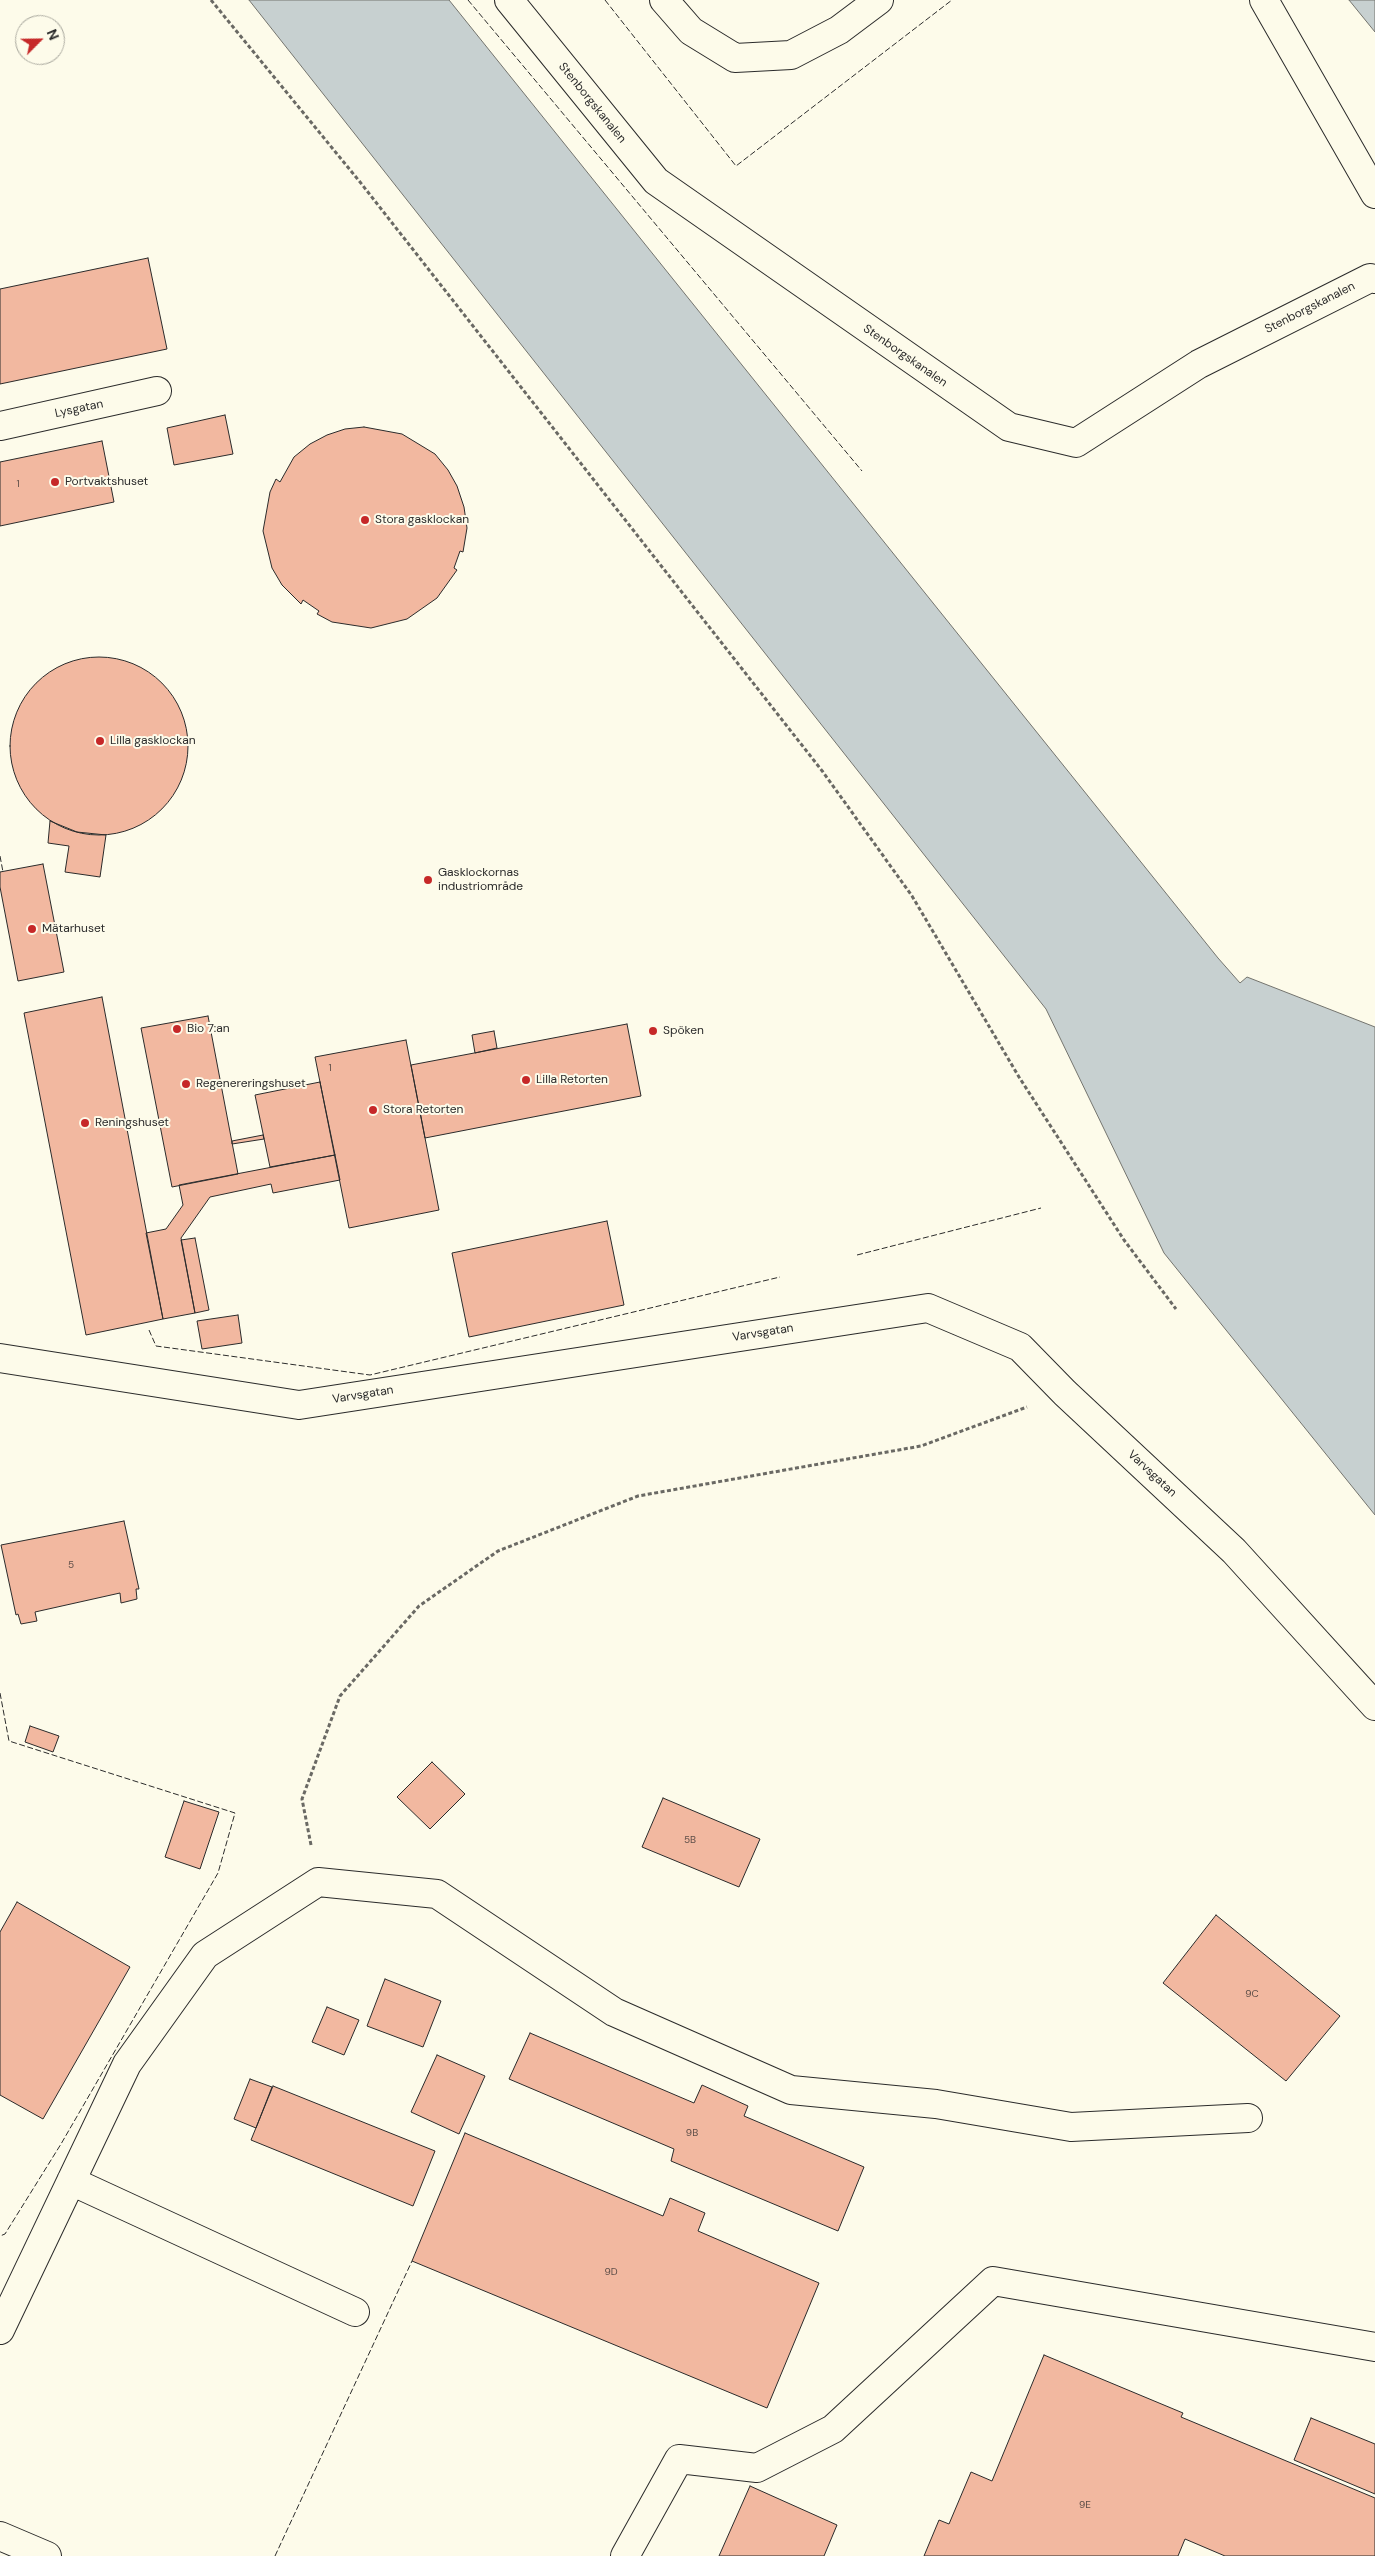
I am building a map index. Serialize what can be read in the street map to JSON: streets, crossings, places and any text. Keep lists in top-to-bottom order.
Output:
{
  "streets": {
    "street": ["Stenborgskanalen", "Lysgatan", "Varvsgatan"]
  },
  "places": [
    "Portvaktshuset",
    "Stora gasklockan",
    "Lilla gasklockan",
    "Gasklockornas industriområde",
    "Mätarhuset",
    "Bio 7:an",
    "Spöken",
    "Lilla Retorten",
    "Regenereringshuset",
    "Stora Retorten",
    "Reningshuset"
  ],
  "house_numbers": [
    "1",
    "1",
    "5",
    "5B",
    "9C",
    "9B",
    "9D",
    "9E"
  ],
  "north": "top right"
}
